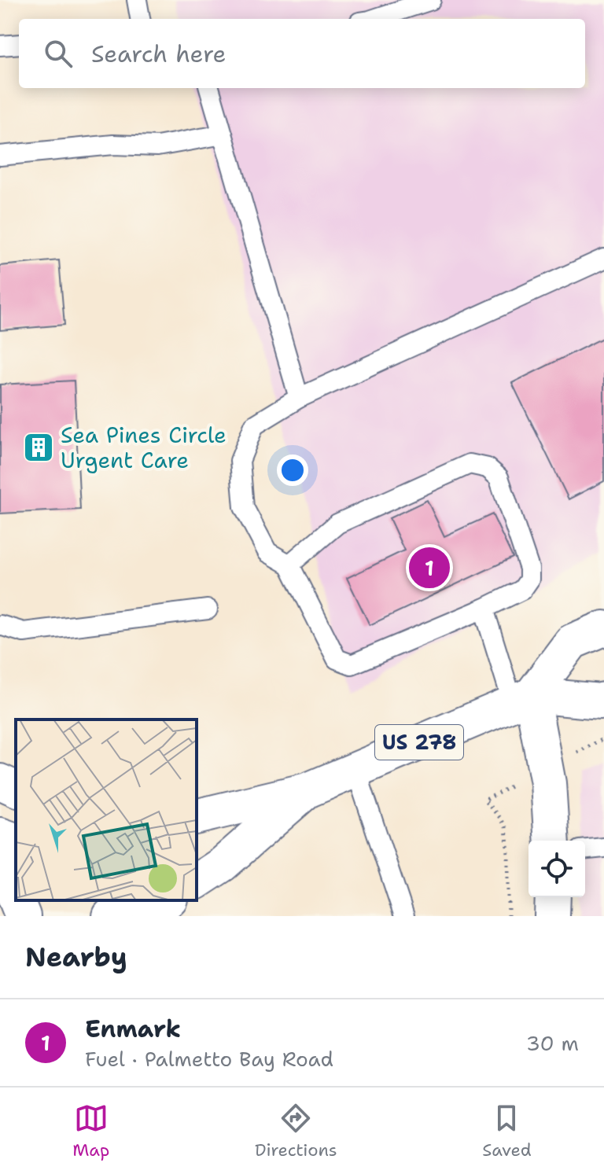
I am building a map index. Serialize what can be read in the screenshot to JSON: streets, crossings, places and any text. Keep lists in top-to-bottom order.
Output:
{
  "streets": {
    "main road": ["US 278"]
  },
  "places": {
    "building": ["Sea Pines Circle Urgent Care"]
  },
  "page": {
    "search": "Search here",
    "pins": "1",
    "heading": "Nearby",
    "list": [
      {
        "mark": "1",
        "name": "Enmark",
        "note": "Fuel · Palmetto Bay Road",
        "value": "30 m"
      }
    ],
    "nav": ["Map", "Directions", "Saved"]
  }
}
